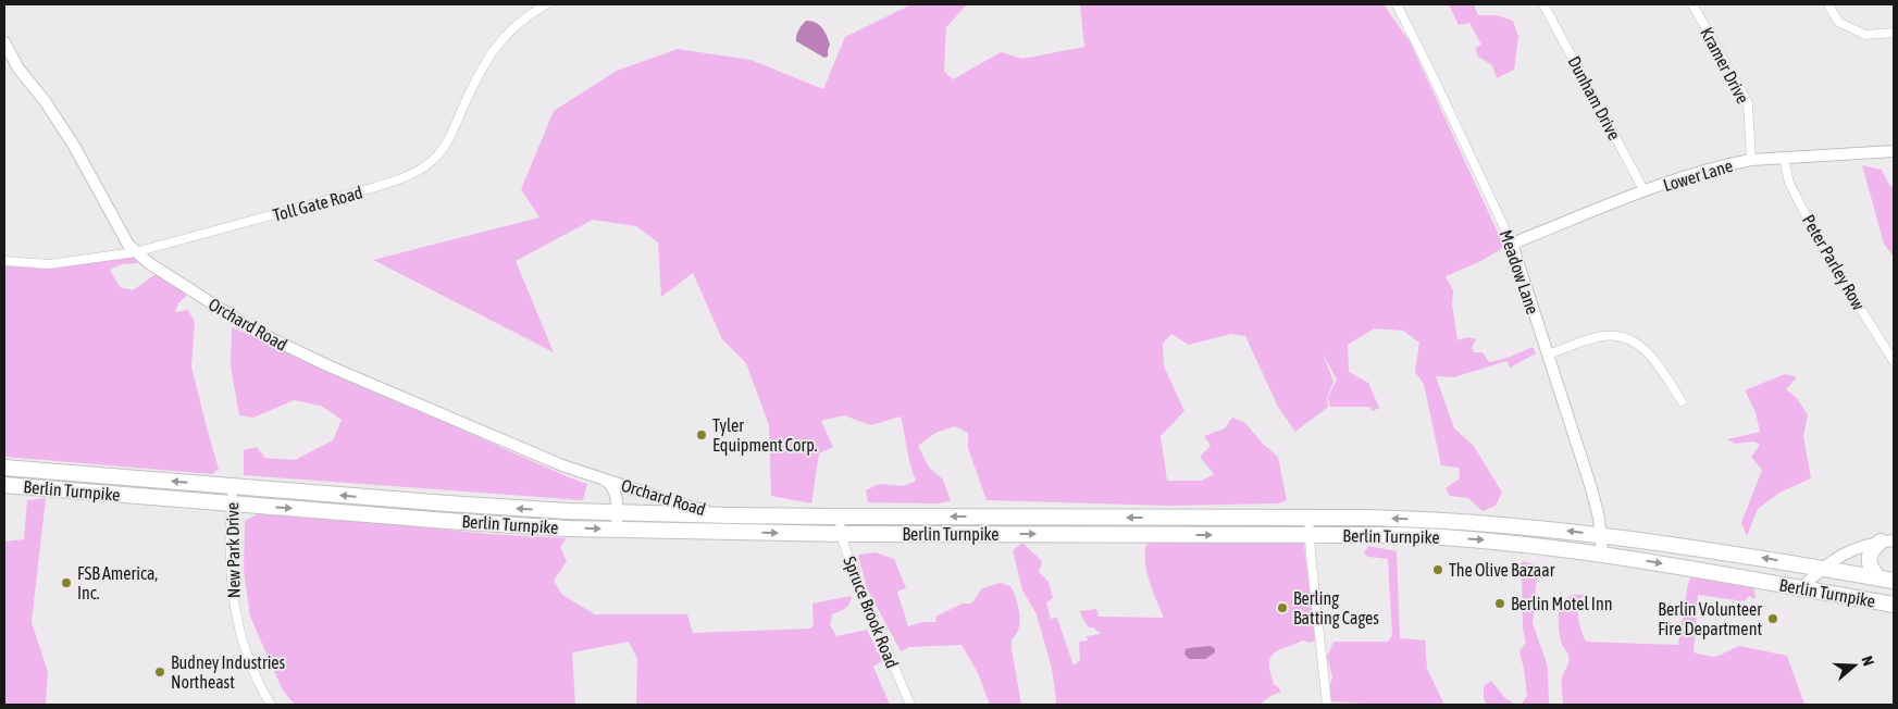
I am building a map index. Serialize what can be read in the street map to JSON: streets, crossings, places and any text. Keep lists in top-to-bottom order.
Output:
{
  "streets": {
    "highway": ["Berlin Turnpike"],
    "street": [
      "Kramer Drive",
      "Dunham Drive",
      "Lower Lane",
      "Toll Gate Road",
      "Peter Parley Row",
      "Meadow Lane",
      "Orchard Road",
      "New Park Drive",
      "Spruce Brook Road"
    ]
  },
  "crossings": [
    ["Kramer Drive", "Lower Lane"],
    ["Dunham Drive", "Lower Lane"],
    ["Lower Lane", "Peter Parley Row"],
    ["Lower Lane", "Meadow Lane"],
    ["Toll Gate Road", "Orchard Road"],
    ["Meadow Lane", "Berlin Turnpike"],
    ["Orchard Road", "Berlin Turnpike"],
    ["Berlin Turnpike", "New Park Drive"],
    ["Berlin Turnpike", "Spruce Brook Road"]
  ],
  "places": [
    "Tyler Equipment Corp.",
    "The Olive Bazaar",
    "FSB America, Inc.",
    "Berlin Motel Inn",
    "Berling Batting Cages",
    "Berlin Volunteer Fire Department",
    "Budney Industries Northeast"
  ],
  "north": "right"
}
